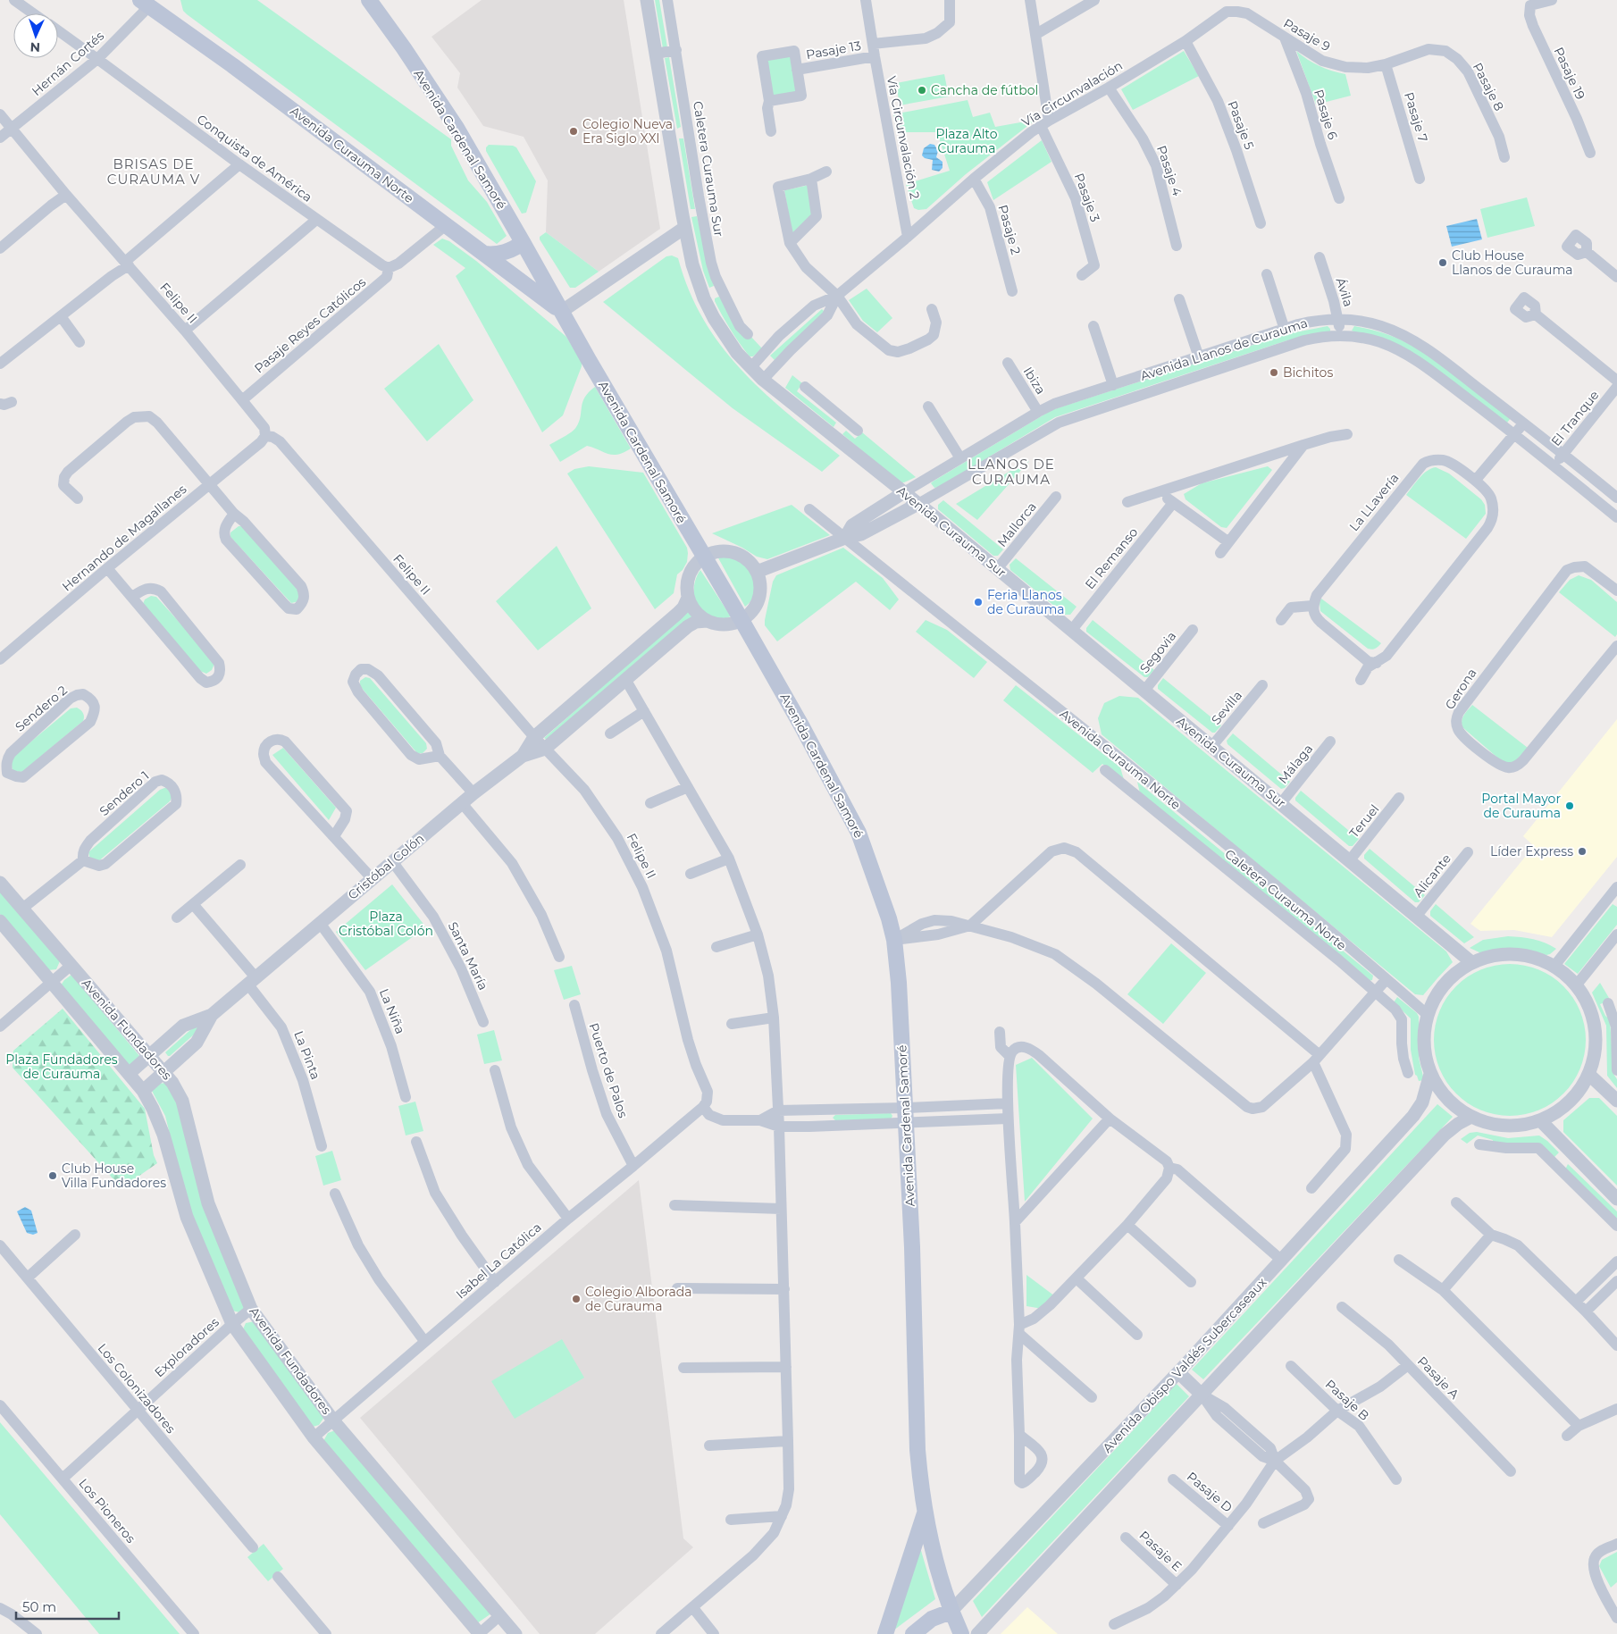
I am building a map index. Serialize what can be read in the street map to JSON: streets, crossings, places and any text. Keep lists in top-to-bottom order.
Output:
{
  "streets": {
    "main road": ["Avenida Cardenal Samoré", "Avenida Curauma Norte", "Avenida Obispo Valdés Subercaseaux"],
    "street": [
      "Pasaje 9",
      "Pasaje 13",
      "Hernán Cortés",
      "Pasaje 19",
      "Pasaje 8",
      "Vía Circunvalación",
      "Pasaje 6",
      "Pasaje 7",
      "Pasaje 5",
      "Vía Circunvalación 2",
      "Conquista de América",
      "Caletera Curauma Sur",
      "Pasaje 4",
      "Pasaje 3",
      "Pasaje 2",
      "Ávila",
      "Felipe II",
      "Pasaje Reyes Católicos",
      "Avenida Llanos de Curauma",
      "Ibiza",
      "El Tranque",
      "La LLavería",
      "Mallorca",
      "Avenida Curauma Sur",
      "Hernando de Magallanes",
      "El Remanso",
      "Segovia",
      "Gerona",
      "Sevilla",
      "Sendero 2",
      "Málaga",
      "Sendero 1",
      "Teruel",
      "Cristóbal Colón",
      "Alicante",
      "Caletera Curauma Norte",
      "Santa María",
      "La Niña",
      "Avenida Fundadores",
      "La Pinta",
      "Puerto de Palos",
      "Isabel La Católica",
      "Exploradores",
      "Pasaje A",
      "Los Colonizadores",
      "Pasaje B",
      "Pasaje D",
      "Los Pioneros",
      "Pasaje E"
    ]
  },
  "crossings": [
    ["Pasaje 9", "Pasaje 8"],
    ["Pasaje 9", "Vía Circunvalación"],
    ["Pasaje 9", "Pasaje 6"],
    ["Pasaje 9", "Pasaje 7"],
    ["Pasaje 13", "Vía Circunvalación 2"],
    ["Hernán Cortés", "Avenida Curauma Norte"],
    ["Hernán Cortés", "Conquista de América"],
    ["Hernán Cortés", "Felipe II"],
    ["Vía Circunvalación", "Pasaje 5"],
    ["Vía Circunvalación", "Vía Circunvalación 2"],
    ["Vía Circunvalación", "Pasaje 4"],
    ["Vía Circunvalación", "Pasaje 3"],
    ["Vía Circunvalación", "Pasaje 2"],
    ["Avenida Cardenal Samoré", "Avenida Curauma Norte"],
    ["Avenida Cardenal Samoré", "Avenida Obispo Valdés Subercaseaux"],
    ["Avenida Curauma Norte", "Avenida Llanos de Curauma"],
    ["Conquista de América", "Pasaje Reyes Católicos"],
    ["Ávila", "Avenida Llanos de Curauma"],
    ["Felipe II", "Pasaje Reyes Católicos"],
    ["Felipe II", "Hernando de Magallanes"],
    ["Felipe II", "Cristóbal Colón"],
    ["Felipe II", "Isabel La Católica"],
    ["Avenida Llanos de Curauma", "Ibiza"],
    ["Avenida Llanos de Curauma", "El Tranque"],
    ["Avenida Llanos de Curauma", "Avenida Curauma Sur"],
    ["Mallorca", "Avenida Curauma Sur"],
    ["Avenida Curauma Sur", "El Remanso"],
    ["Avenida Curauma Sur", "Segovia"],
    ["Avenida Curauma Sur", "Sevilla"],
    ["Avenida Curauma Sur", "Málaga"],
    ["Avenida Curauma Sur", "Teruel"],
    ["Avenida Curauma Sur", "Alicante"],
    ["Cristóbal Colón", "Santa María"],
    ["Cristóbal Colón", "La Niña"],
    ["Cristóbal Colón", "Avenida Fundadores"],
    ["Cristóbal Colón", "La Pinta"],
    ["Avenida Fundadores", "Isabel La Católica"],
    ["Avenida Fundadores", "Exploradores"],
    ["Puerto de Palos", "Isabel La Católica"],
    ["Exploradores", "Los Colonizadores"],
    ["Exploradores", "Los Pioneros"]
  ],
  "districts": ["BRISAS DE CURAUMA V", "LLANOS DE CURAUMA"],
  "parks": ["Plaza Alto Curauma", "Plaza Cristóbal Colón", "Plaza Fundadores de Curauma"],
  "places": [
    "Cancha de fútbol",
    "Colegio Nueva Era Siglo XXI",
    "Club House Llanos de Curauma",
    "Bichitos",
    "Feria Llanos de Curauma",
    "Portal Mayor de Curauma",
    "Líder Express",
    "Club House Villa Fundadores",
    "Colegio Alborada de Curauma"
  ],
  "scale_bar": "50 m",
  "north": "bottom"
}
